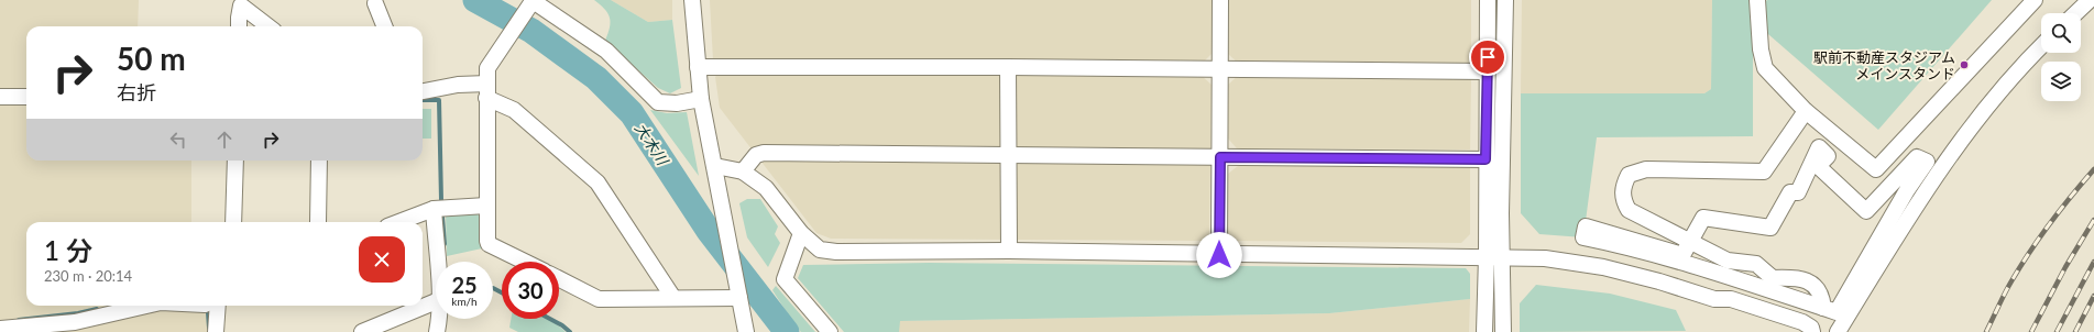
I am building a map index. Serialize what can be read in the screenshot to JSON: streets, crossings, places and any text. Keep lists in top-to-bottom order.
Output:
{
  "water": ["大木川"],
  "places": ["駅前不動産スタジアム メインスタンド"],
  "page": {
    "turn": ["50 m", "右折"],
    "heading": ["1 分", "230 m · 20:14"],
    "speed": "25 km/h",
    "limit": "30"
  }
}
